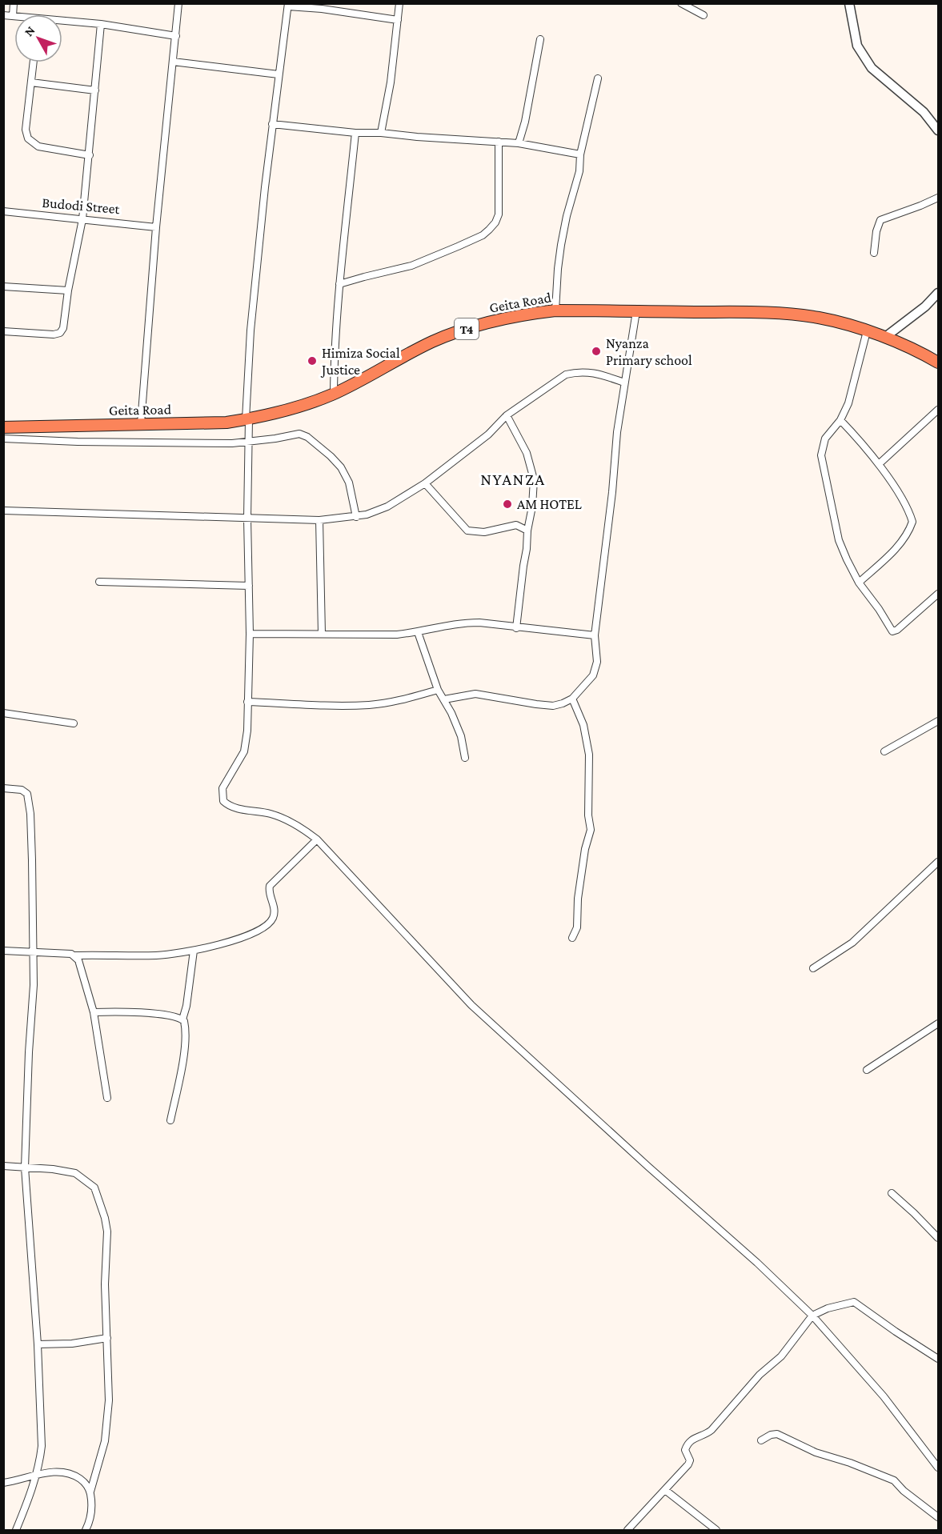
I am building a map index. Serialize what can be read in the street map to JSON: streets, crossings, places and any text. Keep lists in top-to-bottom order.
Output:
{
  "streets": {
    "highway": ["Geita Road", "T4"],
    "street": ["Budodi Street"]
  },
  "districts": ["NYANZA"],
  "places": ["Nyanza Primary school", "Himiza Social Justice", "AM HOTEL"],
  "north": "top left"
}
